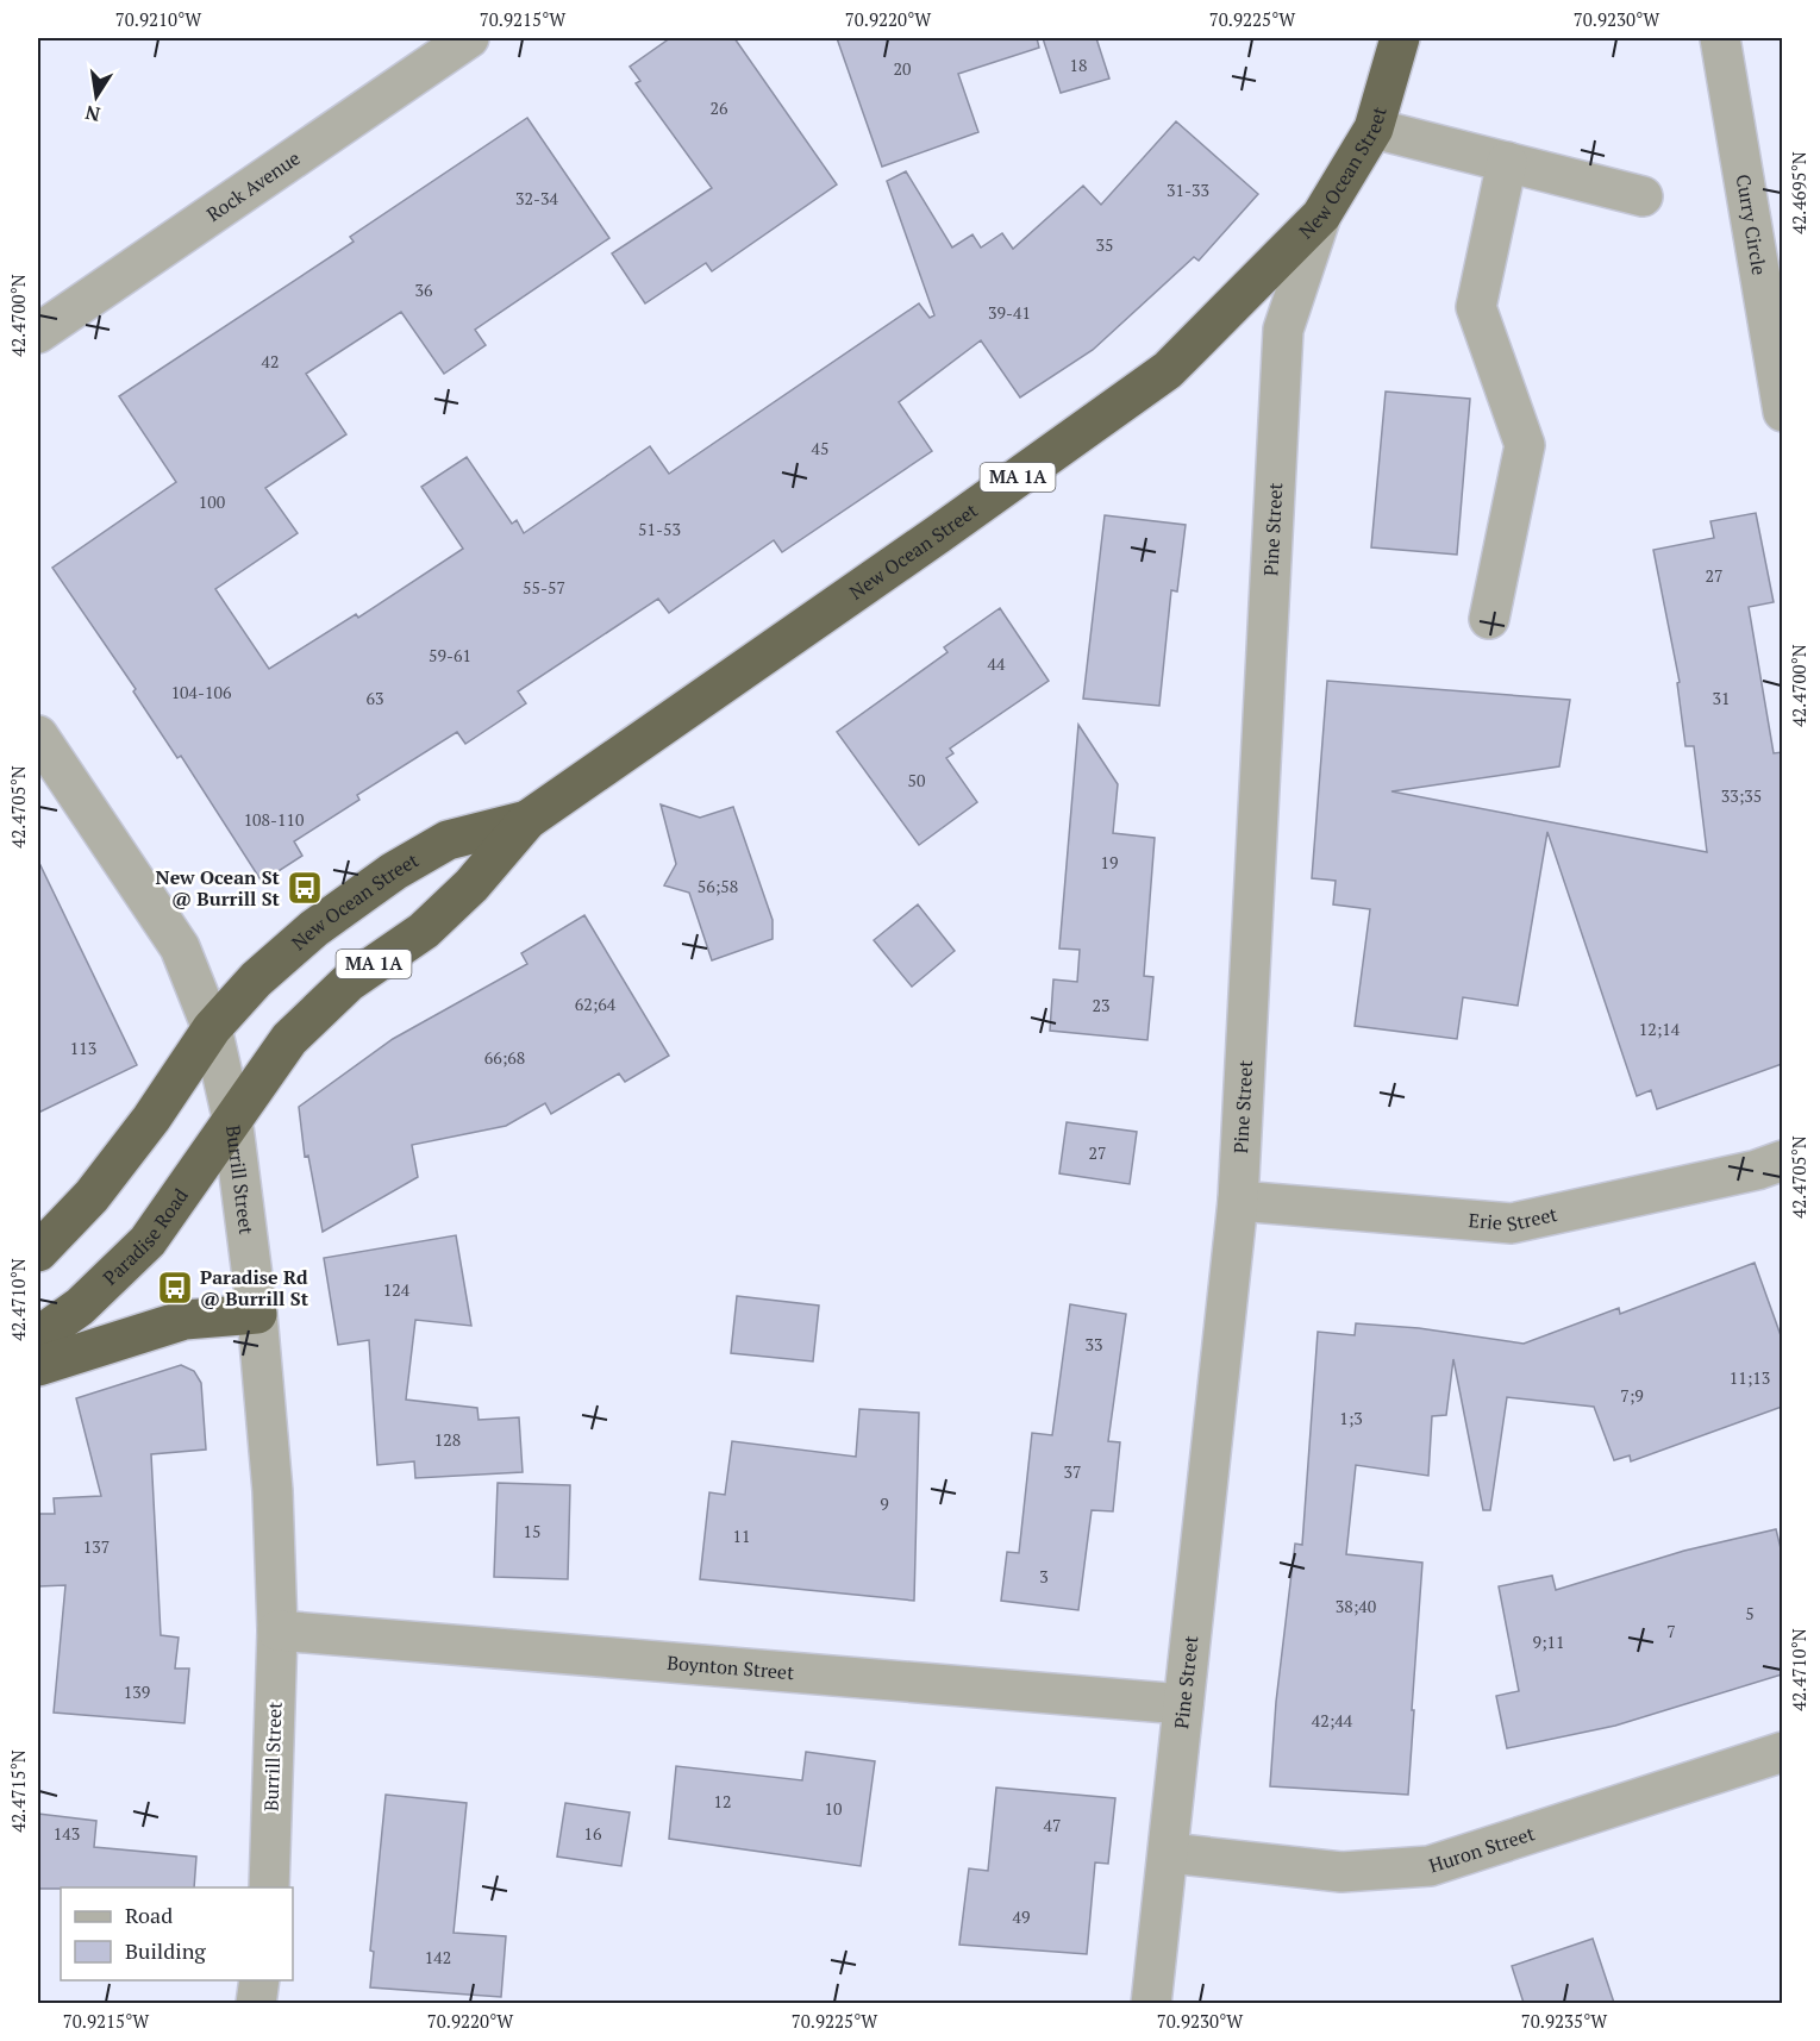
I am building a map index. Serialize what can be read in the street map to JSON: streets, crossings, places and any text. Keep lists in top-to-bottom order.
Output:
{
  "streets": {
    "highway": ["New Ocean Street", "MA 1A", "Paradise Road"],
    "street": [
      "Rock Avenue",
      "Curry Circle",
      "Pine Street",
      "Burrill Street",
      "Erie Street",
      "Boynton Street",
      "Huron Street"
    ]
  },
  "crossings": [
    ["New Ocean Street", "MA 1A"],
    ["New Ocean Street", "Pine Street"],
    ["New Ocean Street", "Burrill Street"],
    ["New Ocean Street", "Paradise Road"],
    ["MA 1A", "Burrill Street"],
    ["Pine Street", "Erie Street"],
    ["Pine Street", "Boynton Street"],
    ["Pine Street", "Huron Street"],
    ["Burrill Street", "Paradise Road"],
    ["Burrill Street", "Boynton Street"]
  ],
  "places": {
    "bus stop": ["New Ocean St @ Burrill St", "Paradise Rd @ Burrill St"]
  },
  "house_numbers": [
    "18",
    "20",
    "26",
    "31-33",
    "32-34",
    "35",
    "36",
    "39-41",
    "42",
    "45",
    "100",
    "51-53",
    "27",
    "55-57",
    "59-61",
    "44",
    "104-106",
    "63",
    "31",
    "50",
    "33;35",
    "108-110",
    "19",
    "56;58",
    "62;64",
    "23",
    "12;14",
    "113",
    "66;68",
    "27",
    "124",
    "33",
    "11;13",
    "7;9",
    "1;3",
    "128",
    "37",
    "9",
    "15",
    "11",
    "137",
    "3",
    "38;40",
    "5",
    "7",
    "9;11",
    "139",
    "42;44",
    "12",
    "10",
    "47",
    "143",
    "16",
    "49",
    "142"
  ],
  "legend": ["Road", "Building"],
  "north": "bottom",
  "coordinates": [
    "70.9210°W",
    "70.9215°W",
    "70.9220°W",
    "70.9225°W",
    "70.9230°W",
    "42.4695°N",
    "42.4700°N",
    "42.4705°N",
    "42.4710°N",
    "42.4715°N",
    "70.9235°W"
  ]
}
